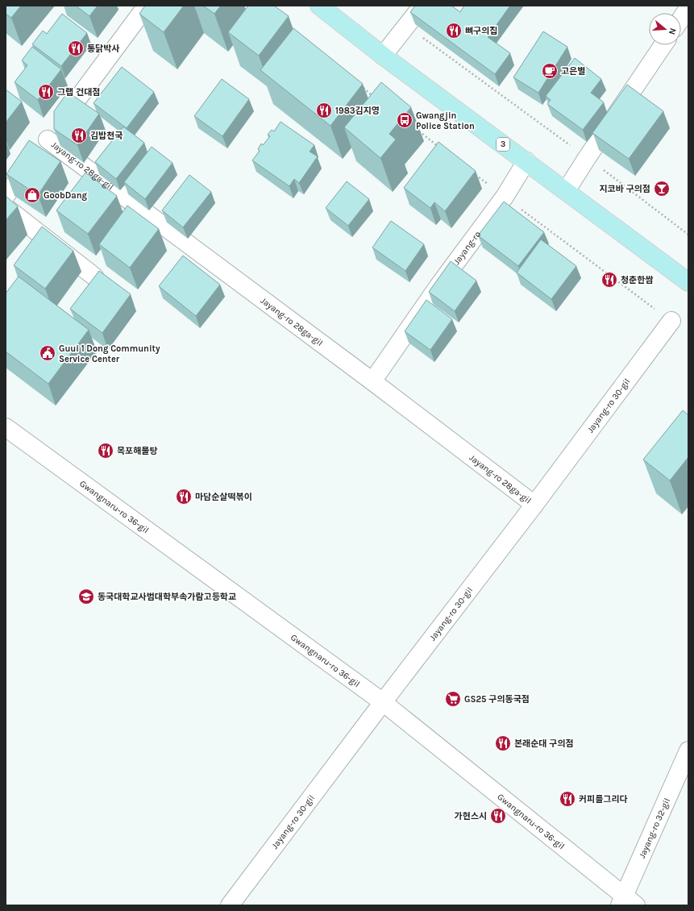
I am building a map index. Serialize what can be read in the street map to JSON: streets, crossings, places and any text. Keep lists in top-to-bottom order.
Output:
{
  "streets": {
    "main road": ["3"],
    "street": [
      "Jayang-ro 28ga-gil",
      "Jayang-ro",
      "Jayang-ro 30-gil",
      "Gwangnaru-ro 36-gil",
      "Jayang-ro 32-gil"
    ]
  },
  "crossings": [
    ["3", "Jayang-ro"],
    ["Jayang-ro 28ga-gil", "Jayang-ro"],
    ["Jayang-ro 28ga-gil", "Jayang-ro 30-gil"],
    ["Jayang-ro 30-gil", "Gwangnaru-ro 36-gil"],
    ["Gwangnaru-ro 36-gil", "Jayang-ro 32-gil"]
  ],
  "places": {
    "restaurant": [
      "뼈구의집",
      "통닭박사",
      "그랩 건대점",
      "1983김지영",
      "김밥천국",
      "청춘한쌈",
      "목포해물탕",
      "마담순살떡볶이",
      "본래순대 구의점",
      "커피를그리다",
      "가현스시"
    ],
    "cafe": ["고은별"],
    "bus stop": ["Gwangjin Police Station"],
    "bar": ["지코바 구의점"],
    "shop": ["GoobDang"],
    "public building": ["Guui 1 Dong Community Service Center"],
    "school or university": ["동국대학교사범대학부속가람고등학교"],
    "supermarket": ["GS25 구의동국점"]
  },
  "north": "right"
}
